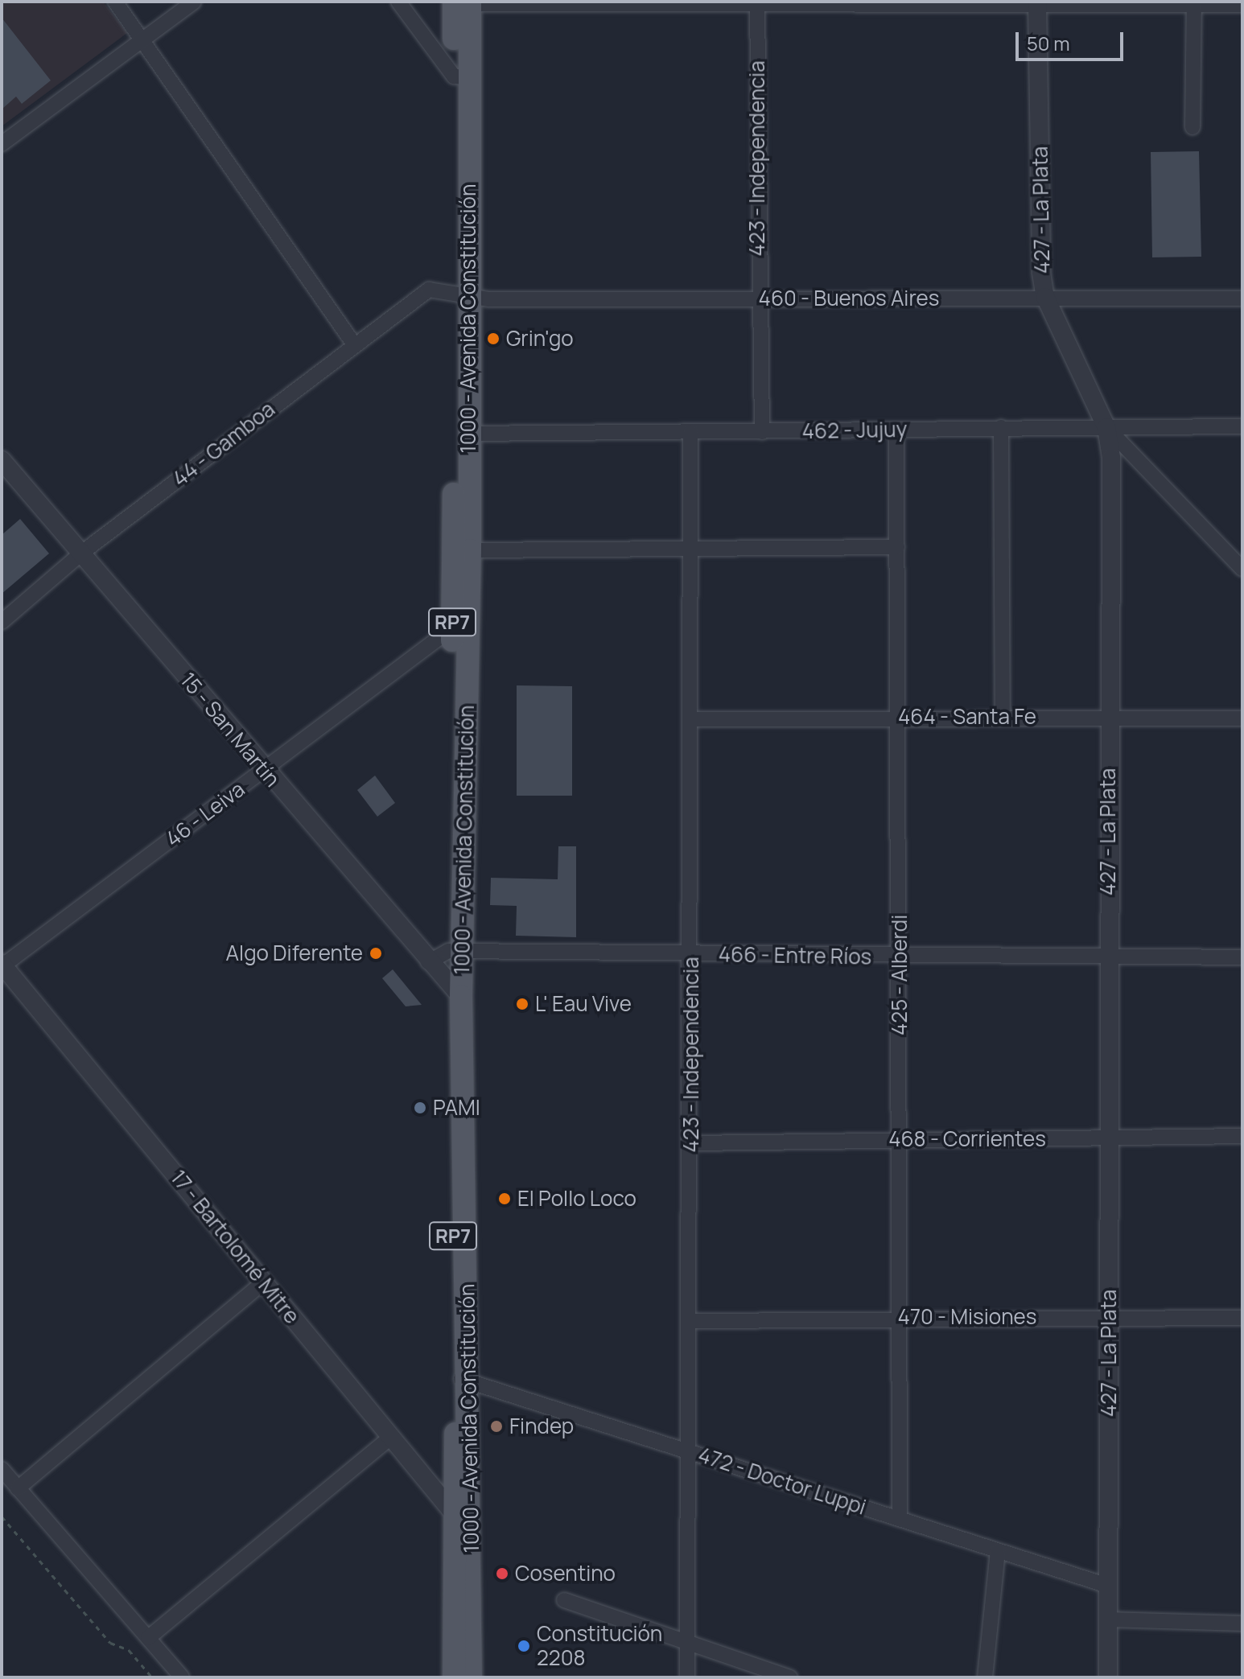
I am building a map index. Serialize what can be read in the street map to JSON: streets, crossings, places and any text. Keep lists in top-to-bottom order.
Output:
{
  "streets": {
    "main road": ["1000 - Avenida Constitución", "RP7"],
    "street": [
      "423 - Independencia",
      "427 - La Plata",
      "460 - Buenos Aires",
      "462 - Jujuy",
      "44 - Gamboa",
      "464 - Santa Fe",
      "15 - San Martín",
      "46 - Leiva",
      "466 - Entre Ríos",
      "425 - Alberdi",
      "468 - Corrientes",
      "17 - Bartolomé Mitre",
      "470 - Misiones",
      "472 - Doctor Luppi"
    ]
  },
  "crossings": [
    ["423 - Independencia", "460 - Buenos Aires"],
    ["423 - Independencia", "462 - Jujuy"],
    ["423 - Independencia", "464 - Santa Fe"],
    ["423 - Independencia", "466 - Entre Ríos"],
    ["423 - Independencia", "468 - Corrientes"],
    ["423 - Independencia", "470 - Misiones"],
    ["423 - Independencia", "472 - Doctor Luppi"],
    ["427 - La Plata", "460 - Buenos Aires"],
    ["427 - La Plata", "462 - Jujuy"],
    ["427 - La Plata", "464 - Santa Fe"],
    ["427 - La Plata", "466 - Entre Ríos"],
    ["427 - La Plata", "468 - Corrientes"],
    ["427 - La Plata", "470 - Misiones"],
    ["427 - La Plata", "472 - Doctor Luppi"],
    ["460 - Buenos Aires", "1000 - Avenida Constitución"],
    ["460 - Buenos Aires", "44 - Gamboa"],
    ["1000 - Avenida Constitución", "462 - Jujuy"],
    ["1000 - Avenida Constitución", "44 - Gamboa"],
    ["1000 - Avenida Constitución", "15 - San Martín"],
    ["1000 - Avenida Constitución", "46 - Leiva"],
    ["1000 - Avenida Constitución", "466 - Entre Ríos"],
    ["1000 - Avenida Constitución", "17 - Bartolomé Mitre"],
    ["1000 - Avenida Constitución", "472 - Doctor Luppi"],
    ["462 - Jujuy", "425 - Alberdi"],
    ["44 - Gamboa", "15 - San Martín"],
    ["464 - Santa Fe", "425 - Alberdi"],
    ["15 - San Martín", "46 - Leiva"],
    ["46 - Leiva", "17 - Bartolomé Mitre"],
    ["466 - Entre Ríos", "425 - Alberdi"],
    ["425 - Alberdi", "468 - Corrientes"],
    ["425 - Alberdi", "470 - Misiones"],
    ["425 - Alberdi", "472 - Doctor Luppi"]
  ],
  "places": [
    "Grin'go",
    "Algo Diferente",
    "L' Eau Vive",
    "PAMI",
    "El Pollo Loco",
    "Findep",
    "Cosentino",
    "Constitución 2208"
  ],
  "scale_bar": "50 m"
}
